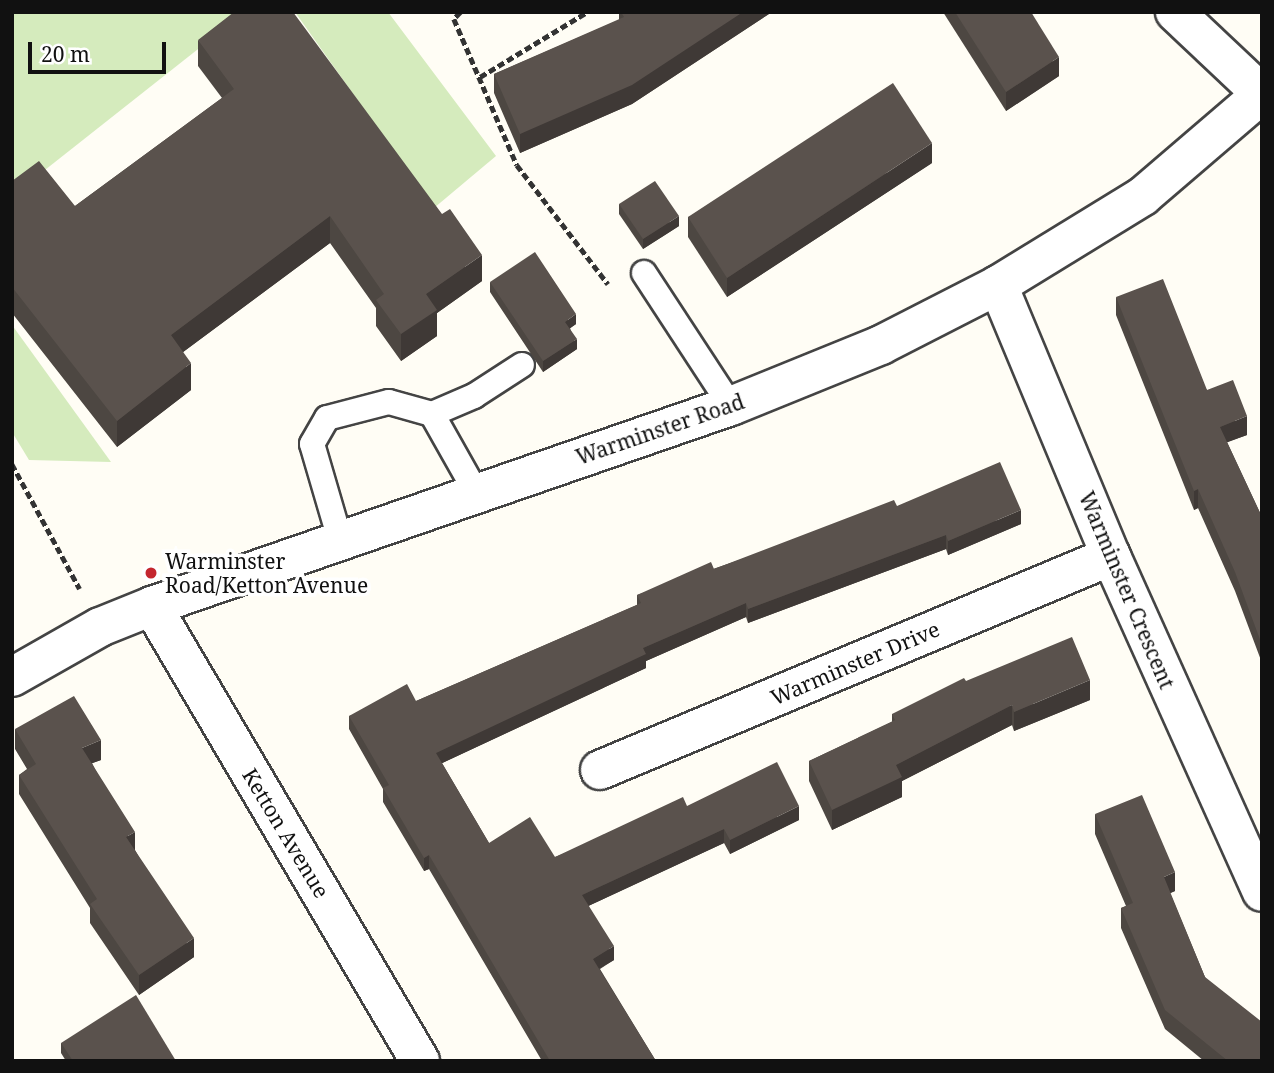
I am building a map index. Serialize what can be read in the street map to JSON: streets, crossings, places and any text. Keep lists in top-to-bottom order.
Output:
{
  "streets": {
    "street": [
      "Warminster Road",
      "Warminster Crescent",
      "Warminster Drive",
      "Ketton Avenue"
    ]
  },
  "crossings": [
    ["Warminster Road", "Warminster Crescent"],
    ["Warminster Road", "Ketton Avenue"],
    ["Warminster Crescent", "Warminster Drive"]
  ],
  "places": ["Warminster Road/Ketton Avenue"],
  "scale_bar": "20 m"
}
